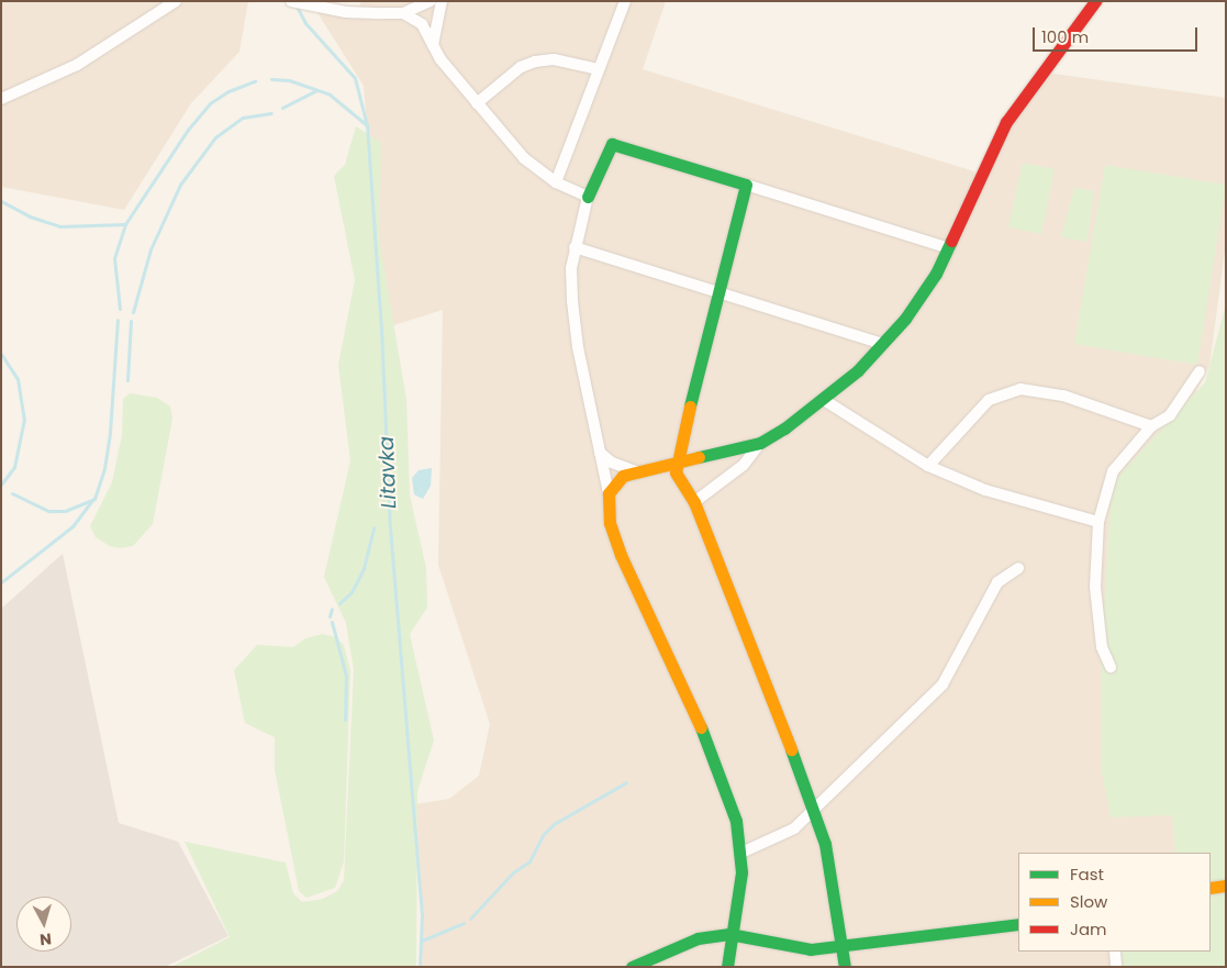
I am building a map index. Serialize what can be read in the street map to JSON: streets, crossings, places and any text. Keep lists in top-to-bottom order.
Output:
{
  "water": ["Litavka"],
  "legend": ["Fast", "Slow", "Jam"],
  "scale_bar": "100 m",
  "north": "bottom"
}
